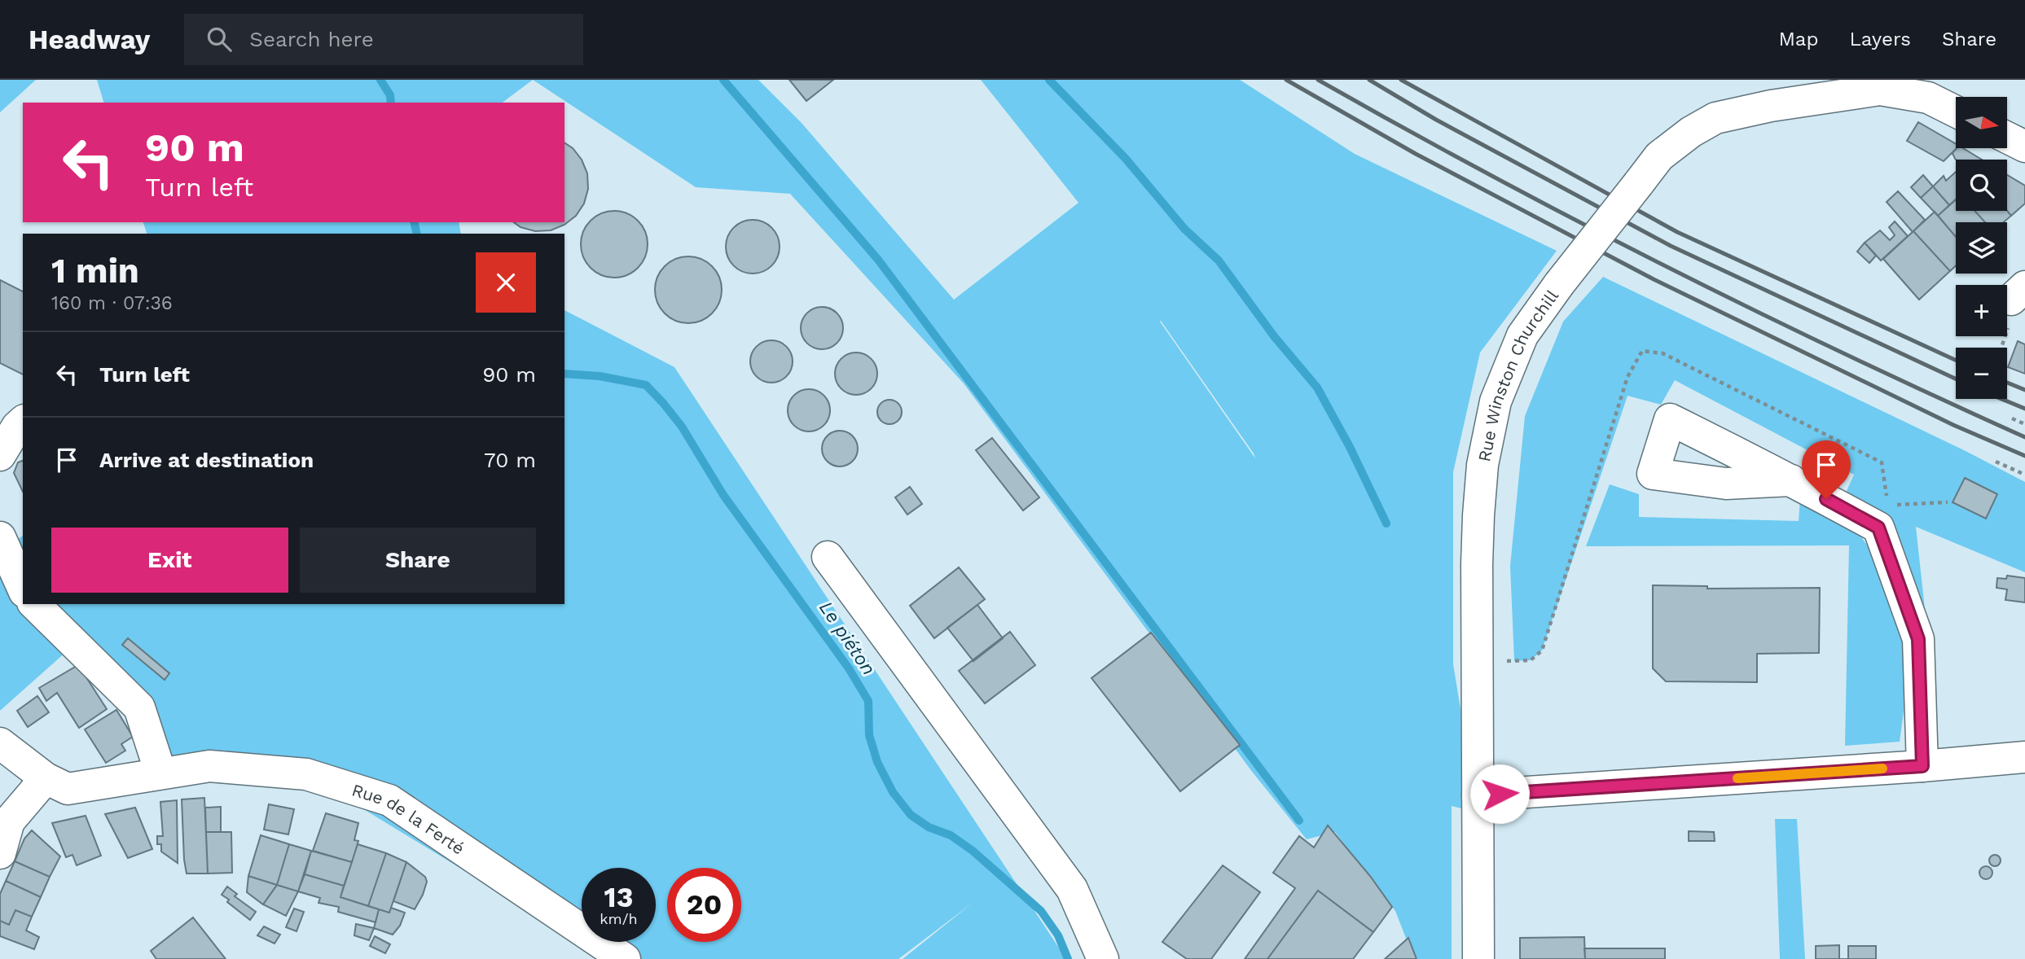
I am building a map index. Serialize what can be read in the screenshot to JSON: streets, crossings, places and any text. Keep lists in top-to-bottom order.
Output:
{
  "streets": {
    "main road": ["Rue Winston Churchill", "Rue de la Ferté"]
  },
  "water": ["Le piéton"],
  "north": "right",
  "page": {
    "header": "Headway",
    "search": "Search here",
    "nav": ["Map", "Layers", "Share"],
    "map_buttons": ["+", "−"],
    "turn": ["90 m", "Turn left"],
    "heading": ["1 min", "160 m · 07:36"],
    "list": [
      {
        "name": "Turn left",
        "value": "90 m"
      },
      {
        "name": "Arrive at destination",
        "value": "70 m"
      }
    ],
    "buttons": ["Exit", "Share"],
    "speed": "13 km/h",
    "limit": "20"
  }
}
